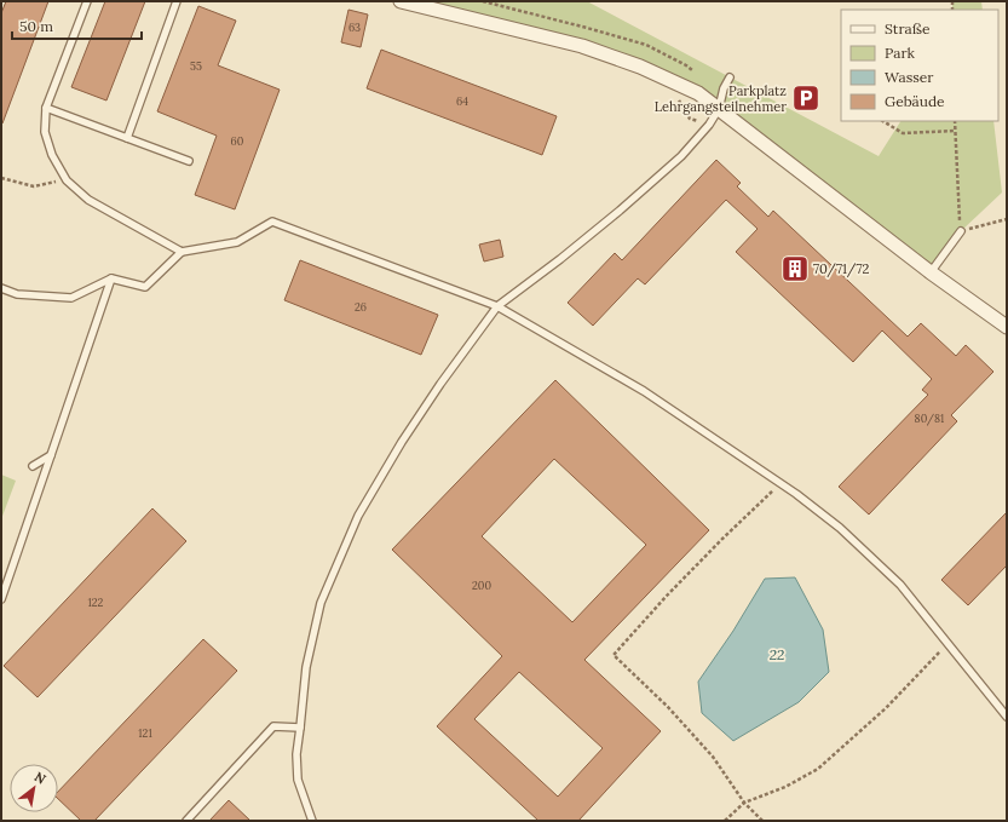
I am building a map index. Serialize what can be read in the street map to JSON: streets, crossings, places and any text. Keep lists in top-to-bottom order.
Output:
{
  "water": ["22"],
  "places": {
    "parking": ["Parkplatz Lehrgangsteilnehmer"],
    "building": ["70/71/72"]
  },
  "house_numbers": [
    "63",
    "55",
    "64",
    "60",
    "26",
    "80/81",
    "200",
    "122",
    "121"
  ],
  "legend": [
    "Straße",
    "Park",
    "Wasser",
    "Gebäude"
  ],
  "scale_bar": "50 m",
  "north": "top right"
}
